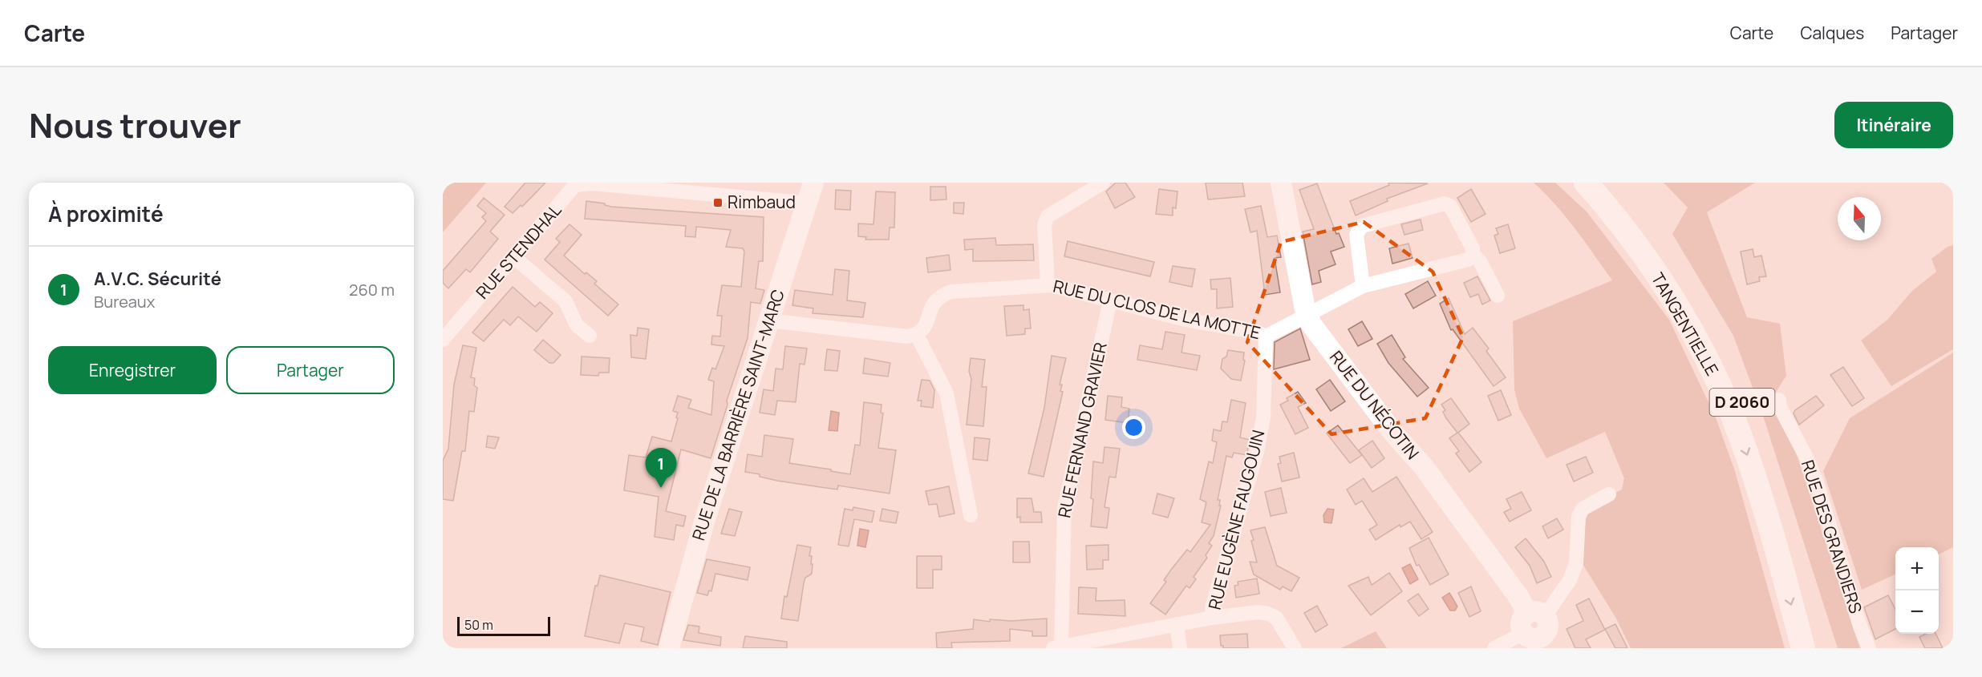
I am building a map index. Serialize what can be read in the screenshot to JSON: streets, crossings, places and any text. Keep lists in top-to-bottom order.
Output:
{
  "streets": {
    "main road": ["TANGENTIELLE", "D 2060"],
    "street": [
      "RUE STENDHAL",
      "RUE DU CLOS DE LA MOTTE",
      "RUE DU NÉCOTIN",
      "RUE DE LA BARRIÈRE SAINT-MARC",
      "RUE FERNAND GRAVIER",
      "RUE EUGÈNE FAUGOUIN",
      "RUE DES GRANDIERS"
    ]
  },
  "crossings": [
    ["RUE STENDHAL", "RUE DE LA BARRIÈRE SAINT-MARC"],
    ["RUE DU CLOS DE LA MOTTE", "RUE DU NÉCOTIN"],
    ["RUE DU CLOS DE LA MOTTE", "RUE FERNAND GRAVIER"],
    ["RUE DU CLOS DE LA MOTTE", "RUE EUGÈNE FAUGOUIN"],
    ["RUE FERNAND GRAVIER", "RUE EUGÈNE FAUGOUIN"]
  ],
  "places": {
    "transit": ["Rimbaud"]
  },
  "scale_bar": "50 m",
  "north": "top",
  "page": {
    "header": "Carte",
    "nav": ["Carte", "Calques", "Partager"],
    "title": "Nous trouver",
    "buttons": [
      "Itinéraire",
      ["Enregistrer", "Partager"]
    ],
    "heading": "À proximité",
    "list": [
      {
        "mark": "1",
        "name": "A.V.C. Sécurité",
        "note": "Bureaux",
        "value": "260 m"
      }
    ],
    "pins": "1",
    "map_buttons": ["+", "−"],
    "scale": "50 m"
  }
}
